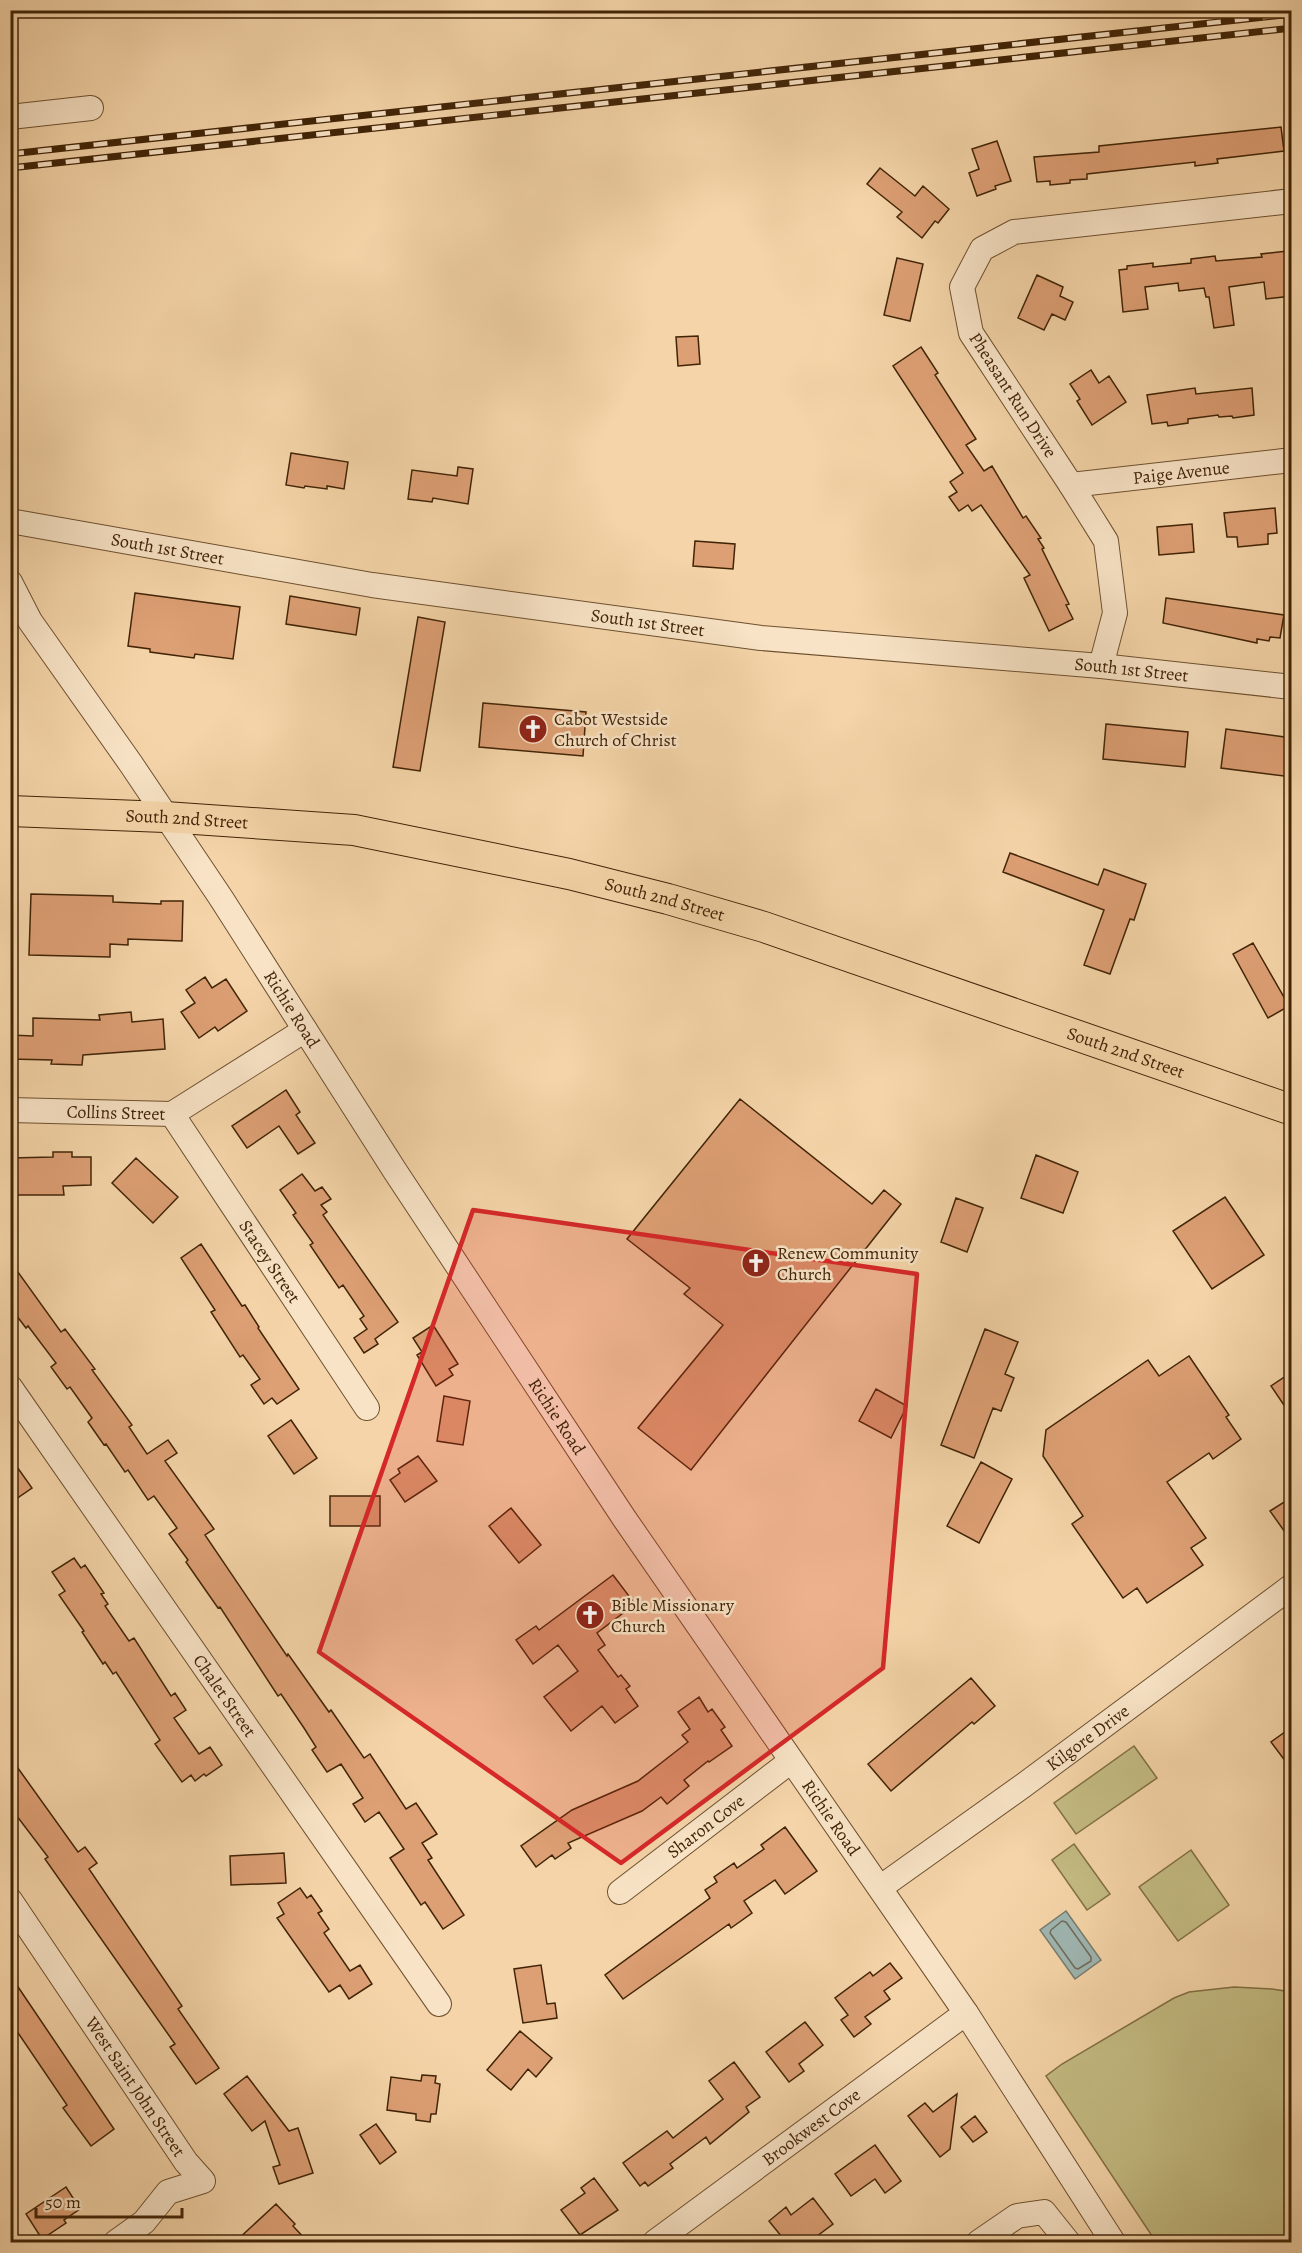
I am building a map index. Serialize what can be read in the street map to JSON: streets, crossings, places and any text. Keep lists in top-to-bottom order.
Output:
{
  "streets": {
    "main road": ["South 2nd Street"],
    "street": [
      "Pheasant Run Drive",
      "Paige Avenue",
      "South 1st Street",
      "Richie Road",
      "Collins Street",
      "Stacey Street",
      "Chalet Street",
      "Kilgore Drive",
      "Sharon Cove",
      "West Saint John Street",
      "Brookwest Cove"
    ]
  },
  "crossings": [
    ["Pheasant Run Drive", "Paige Avenue"],
    ["Pheasant Run Drive", "South 1st Street"],
    ["South 2nd Street", "Richie Road"],
    ["Richie Road", "Collins Street"],
    ["Richie Road", "Kilgore Drive"],
    ["Richie Road", "Sharon Cove"],
    ["Richie Road", "Brookwest Cove"],
    ["Collins Street", "Stacey Street"]
  ],
  "places": {
    "church": ["Cabot Westside Church of Christ", "Renew Community Church", "Bible Missionary Church"]
  },
  "scale_bar": "50 m"
}
